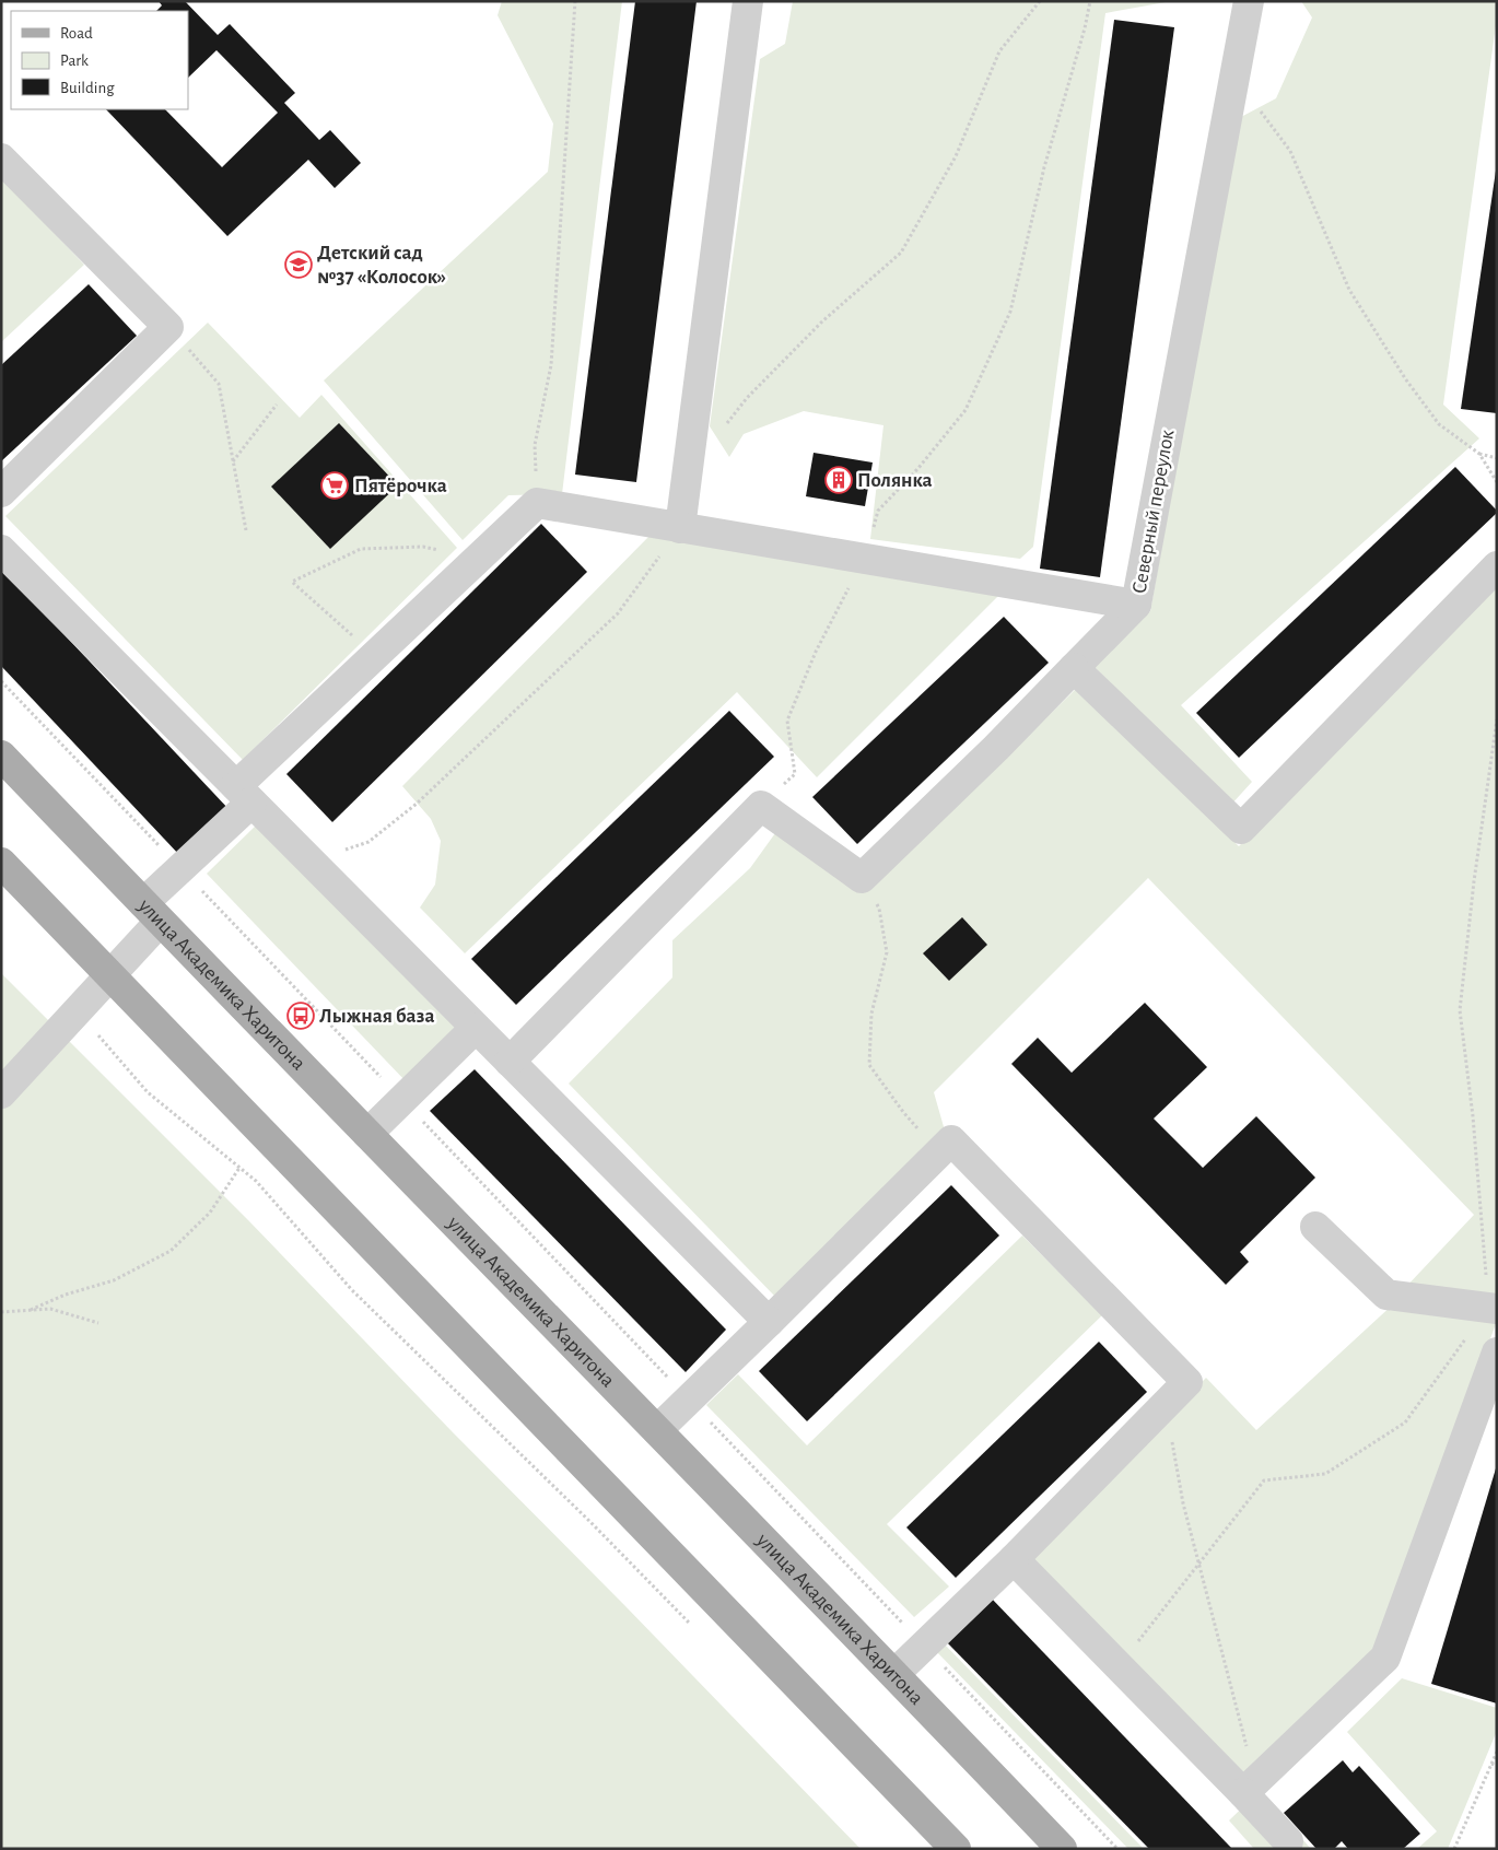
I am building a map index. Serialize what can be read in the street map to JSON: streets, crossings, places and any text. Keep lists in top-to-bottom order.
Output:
{
  "streets": {
    "main road": ["улица Академика Харитона"],
    "street": ["Северный переулок"]
  },
  "places": {
    "school or university": ["Детский сад №37 «Колосок»"],
    "building": ["Полянка"],
    "supermarket": ["Пятёрочка"],
    "bus stop": ["Лыжная база"]
  },
  "legend": ["Road", "Park", "Building"]
}
